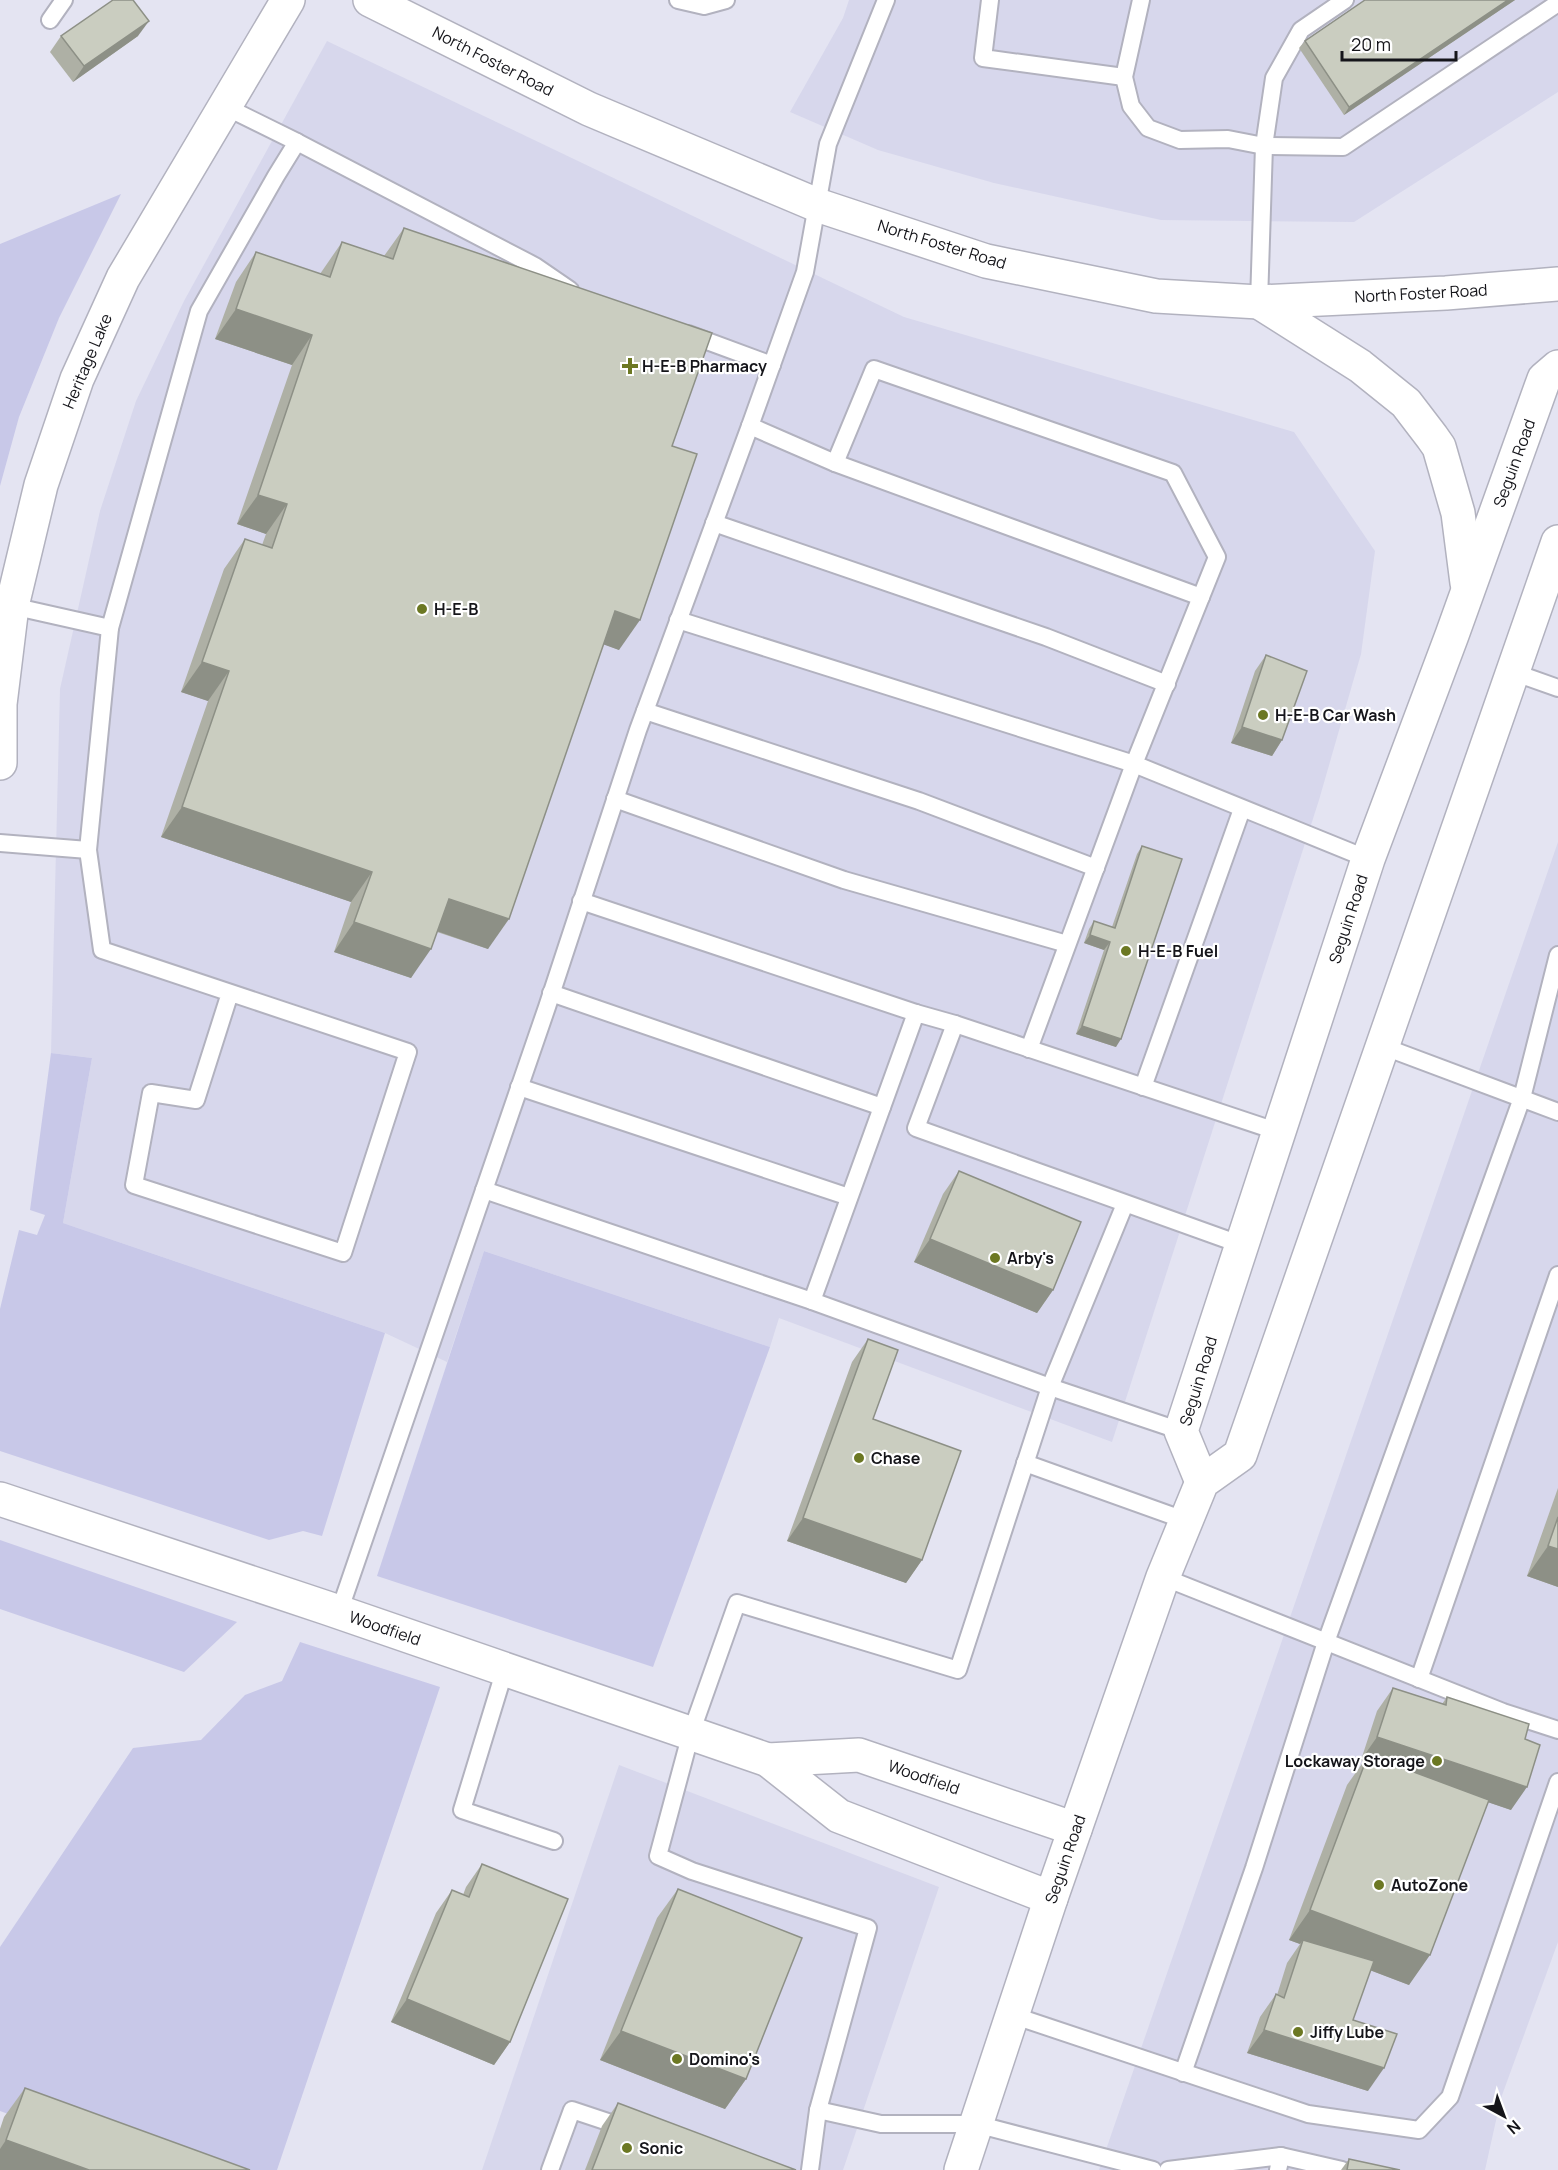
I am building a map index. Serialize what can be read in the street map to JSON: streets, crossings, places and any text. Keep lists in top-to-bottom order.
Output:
{
  "streets": {
    "main road": [
      "North Foster Road",
      "Heritage Lake",
      "Seguin Road",
      "Woodfield"
    ]
  },
  "crossings": [
    ["Seguin Road", "Woodfield"]
  ],
  "places": {
    "health": ["H-E-B Pharmacy"],
    "other": [
      "H-E-B",
      "H-E-B Car Wash",
      "H-E-B Fuel",
      "Arby's",
      "Chase",
      "Lockaway Storage",
      "AutoZone",
      "Jiffy Lube",
      "Domino's",
      "Sonic"
    ]
  },
  "scale_bar": "20 m",
  "north": "bottom right"
}
